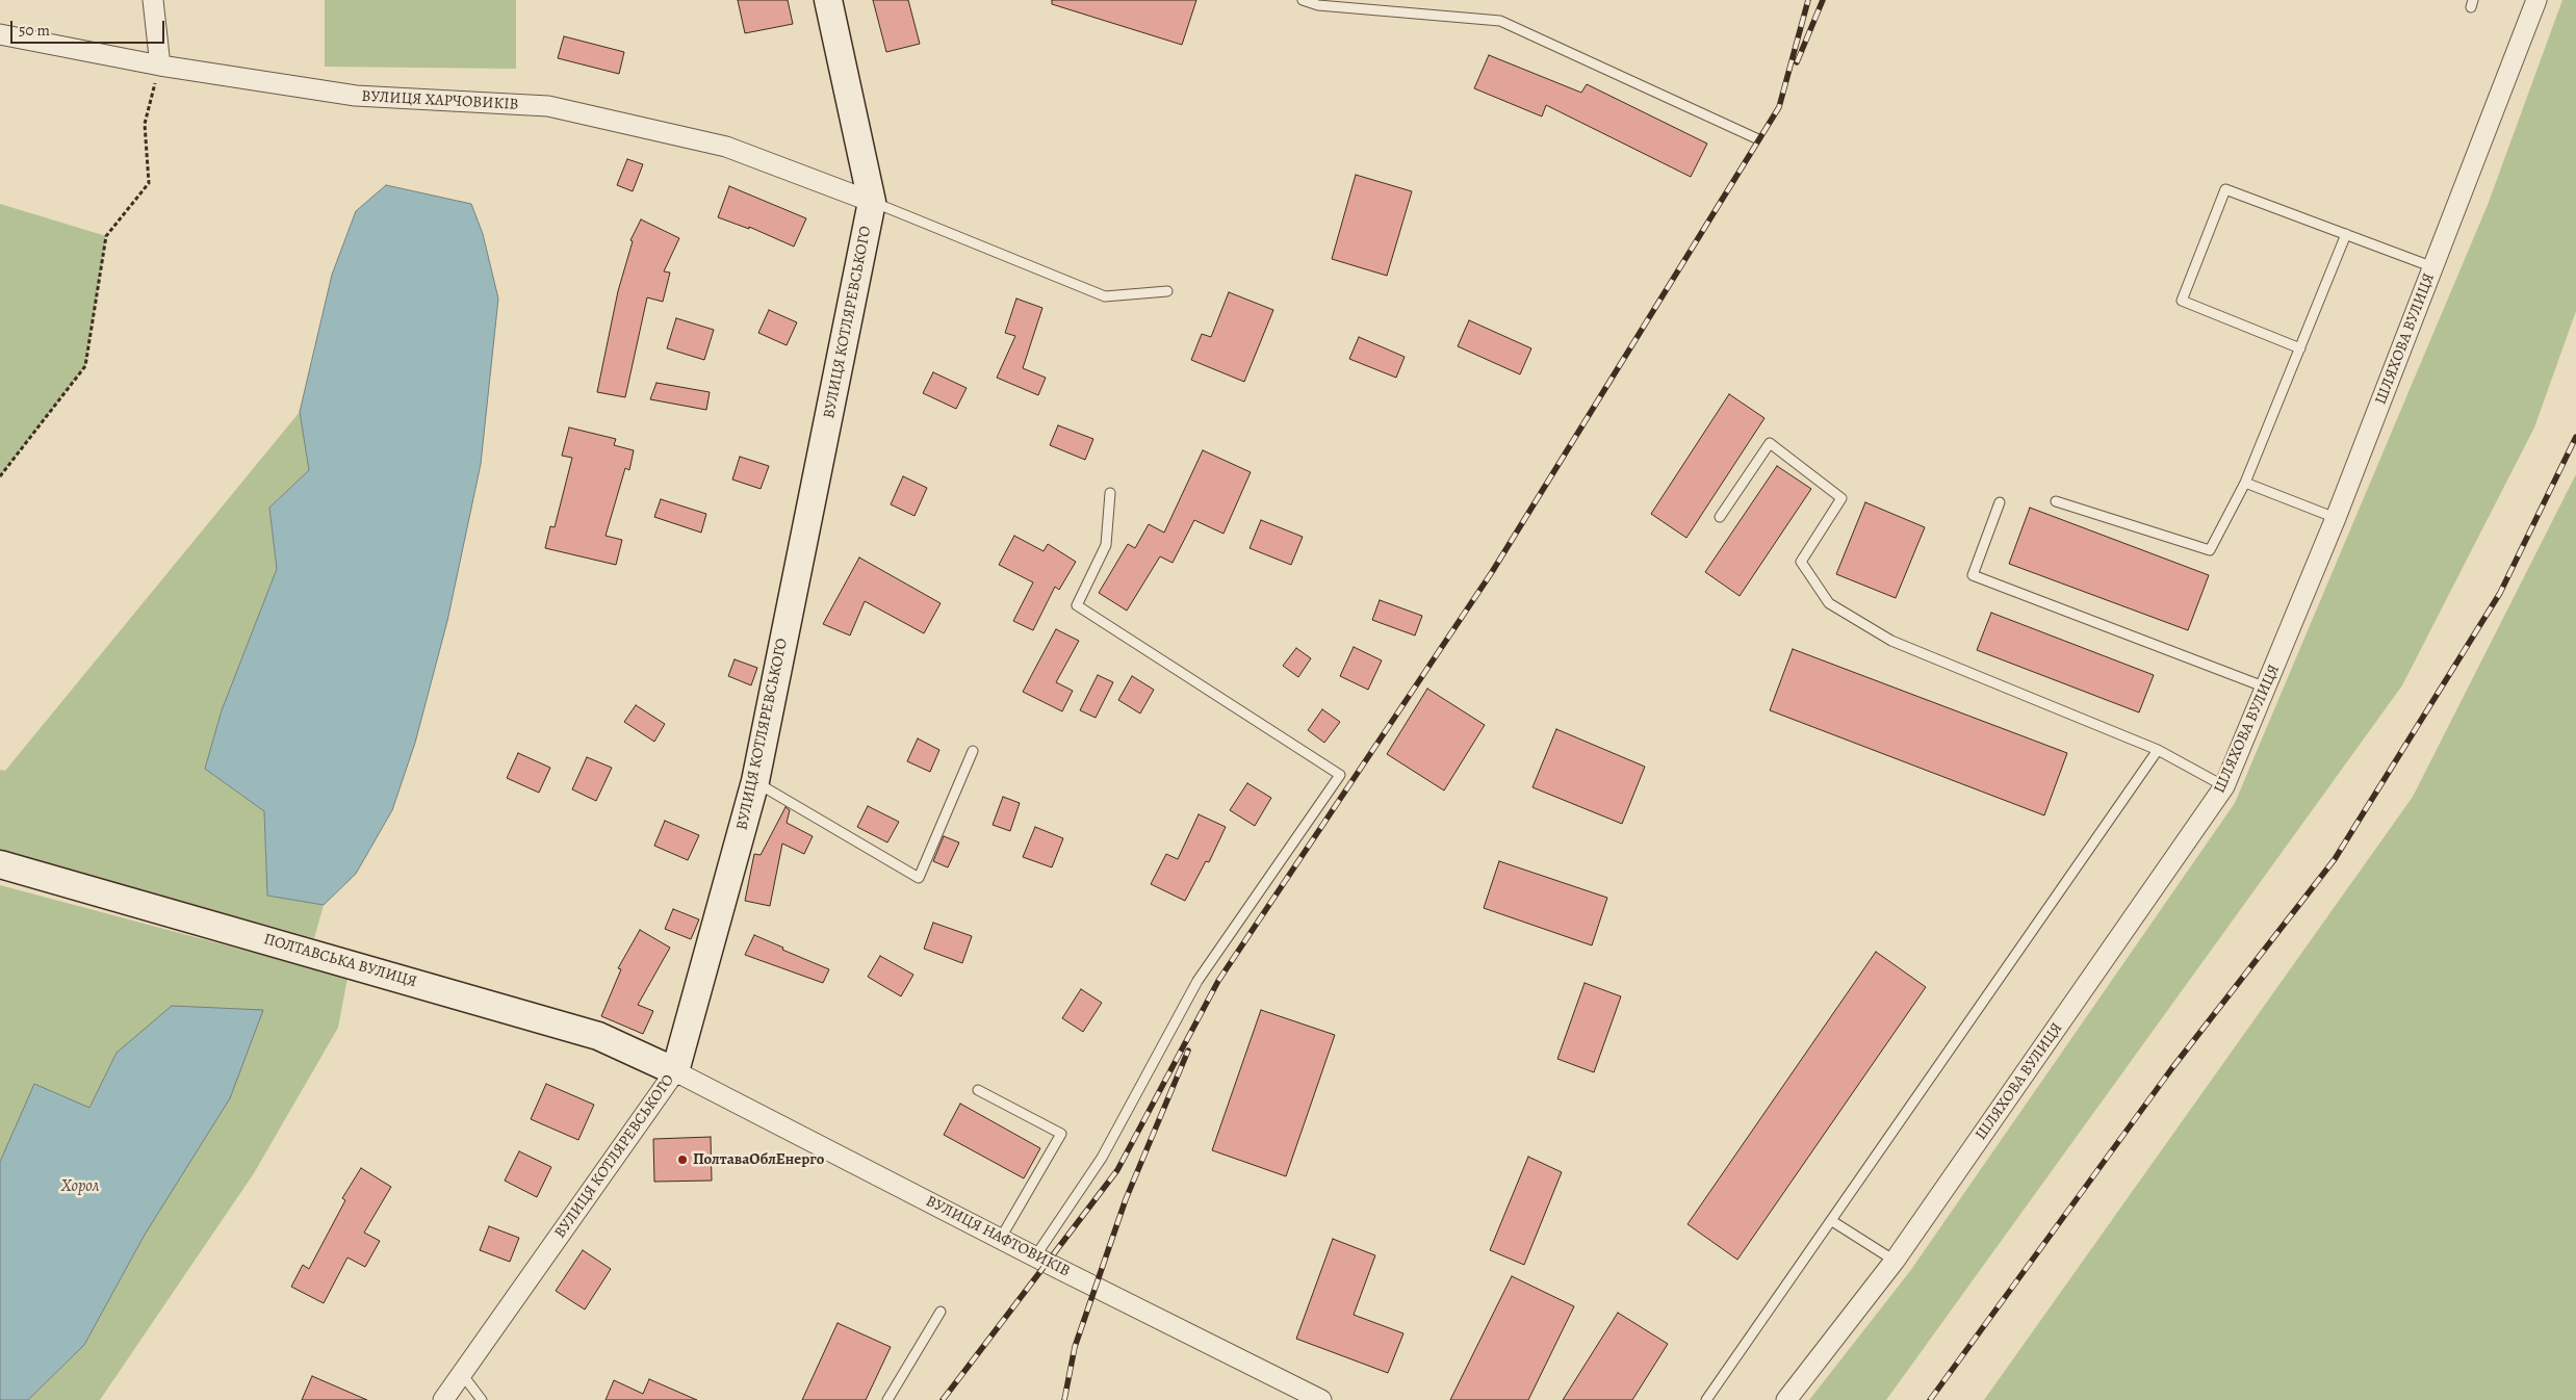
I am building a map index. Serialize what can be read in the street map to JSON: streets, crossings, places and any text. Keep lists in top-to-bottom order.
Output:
{
  "streets": {
    "street": [
      "ВУЛИЦЯ ХАРЧОВИКІВ",
      "ВУЛИЦЯ КОТЛЯРЕВСЬКОГО",
      "ШЛЯХОВА ВУЛИЦЯ",
      "ПОЛТАВСЬКА ВУЛИЦЯ",
      "ВУЛИЦЯ НАФТОВИКІВ"
    ]
  },
  "crossings": [
    ["ВУЛИЦЯ ХАРЧОВИКІВ", "ВУЛИЦЯ КОТЛЯРЕВСЬКОГО"],
    ["ВУЛИЦЯ КОТЛЯРЕВСЬКОГО", "ПОЛТАВСЬКА ВУЛИЦЯ"],
    ["ВУЛИЦЯ КОТЛЯРЕВСЬКОГО", "ВУЛИЦЯ НАФТОВИКІВ"],
    ["ПОЛТАВСЬКА ВУЛИЦЯ", "ВУЛИЦЯ НАФТОВИКІВ"]
  ],
  "water": ["Хорол"],
  "places": ["ПолтаваОблЕнерго"],
  "scale_bar": "50 m"
}
